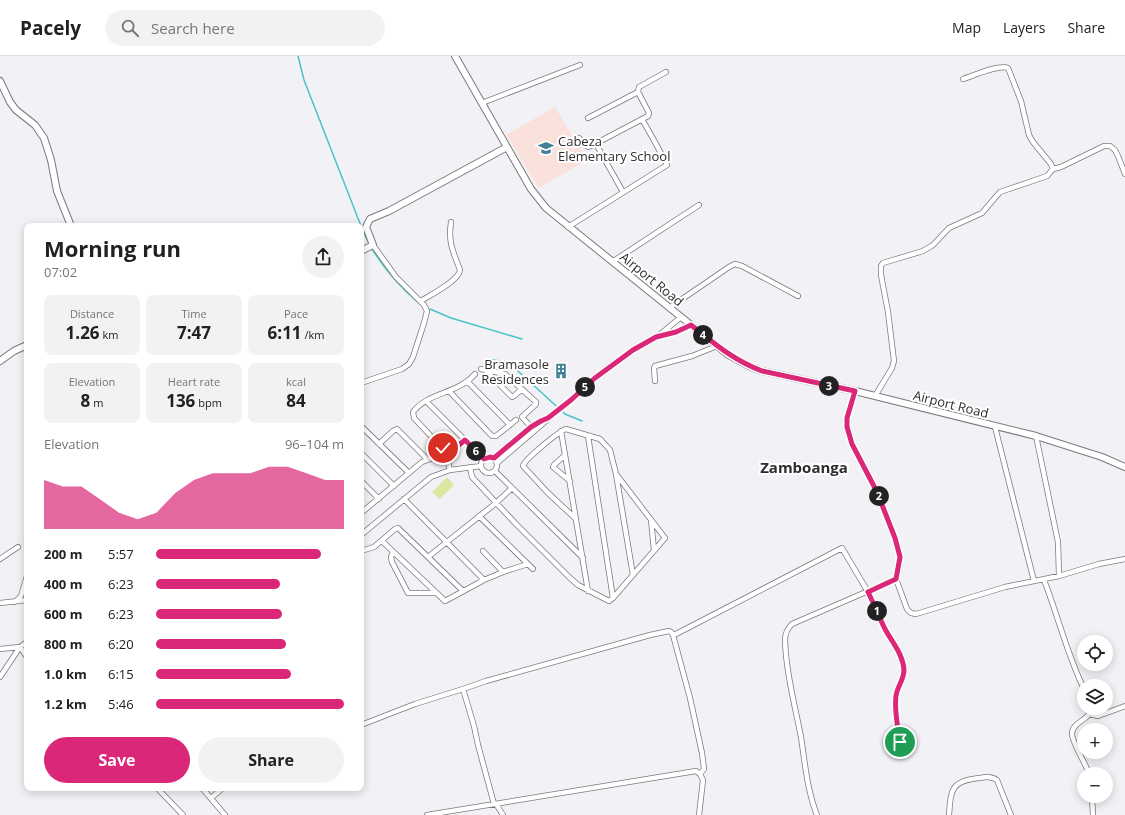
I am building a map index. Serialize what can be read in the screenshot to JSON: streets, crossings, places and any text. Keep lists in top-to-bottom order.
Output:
{
  "streets": {
    "main road": ["Airport Road"]
  },
  "districts": ["Zamboanga"],
  "places": {
    "school or university": ["Cabeza Elementary School"],
    "building": ["Bramasole Residences"]
  },
  "page": {
    "header": "Pacely",
    "search": "Search here",
    "nav": ["Map", "Layers", "Share"],
    "heading": ["Morning run", "07:02"],
    "stats": [
      ["Distance", "1.26 km"],
      ["Time", "7:47"],
      ["Pace", "6:11 /km"],
      ["Elevation", "8 m"],
      ["Heart rate", "136 bpm"],
      ["kcal", "84"]
    ],
    "pins": [
      "4",
      "3",
      "5",
      "6",
      "2",
      "1"
    ],
    "chart": ["Elevation", "96–104 m"],
    "list": [
      {
        "name": "200 m",
        "note": "5:57"
      },
      {
        "name": "400 m",
        "note": "6:23"
      },
      {
        "name": "600 m",
        "note": "6:23"
      },
      {
        "name": "800 m",
        "note": "6:20"
      },
      {
        "name": "1.0 km",
        "note": "6:15"
      },
      {
        "name": "1.2 km",
        "note": "5:46"
      }
    ],
    "map_buttons": ["+", "−"],
    "buttons": ["Save", "Share"]
  }
}
